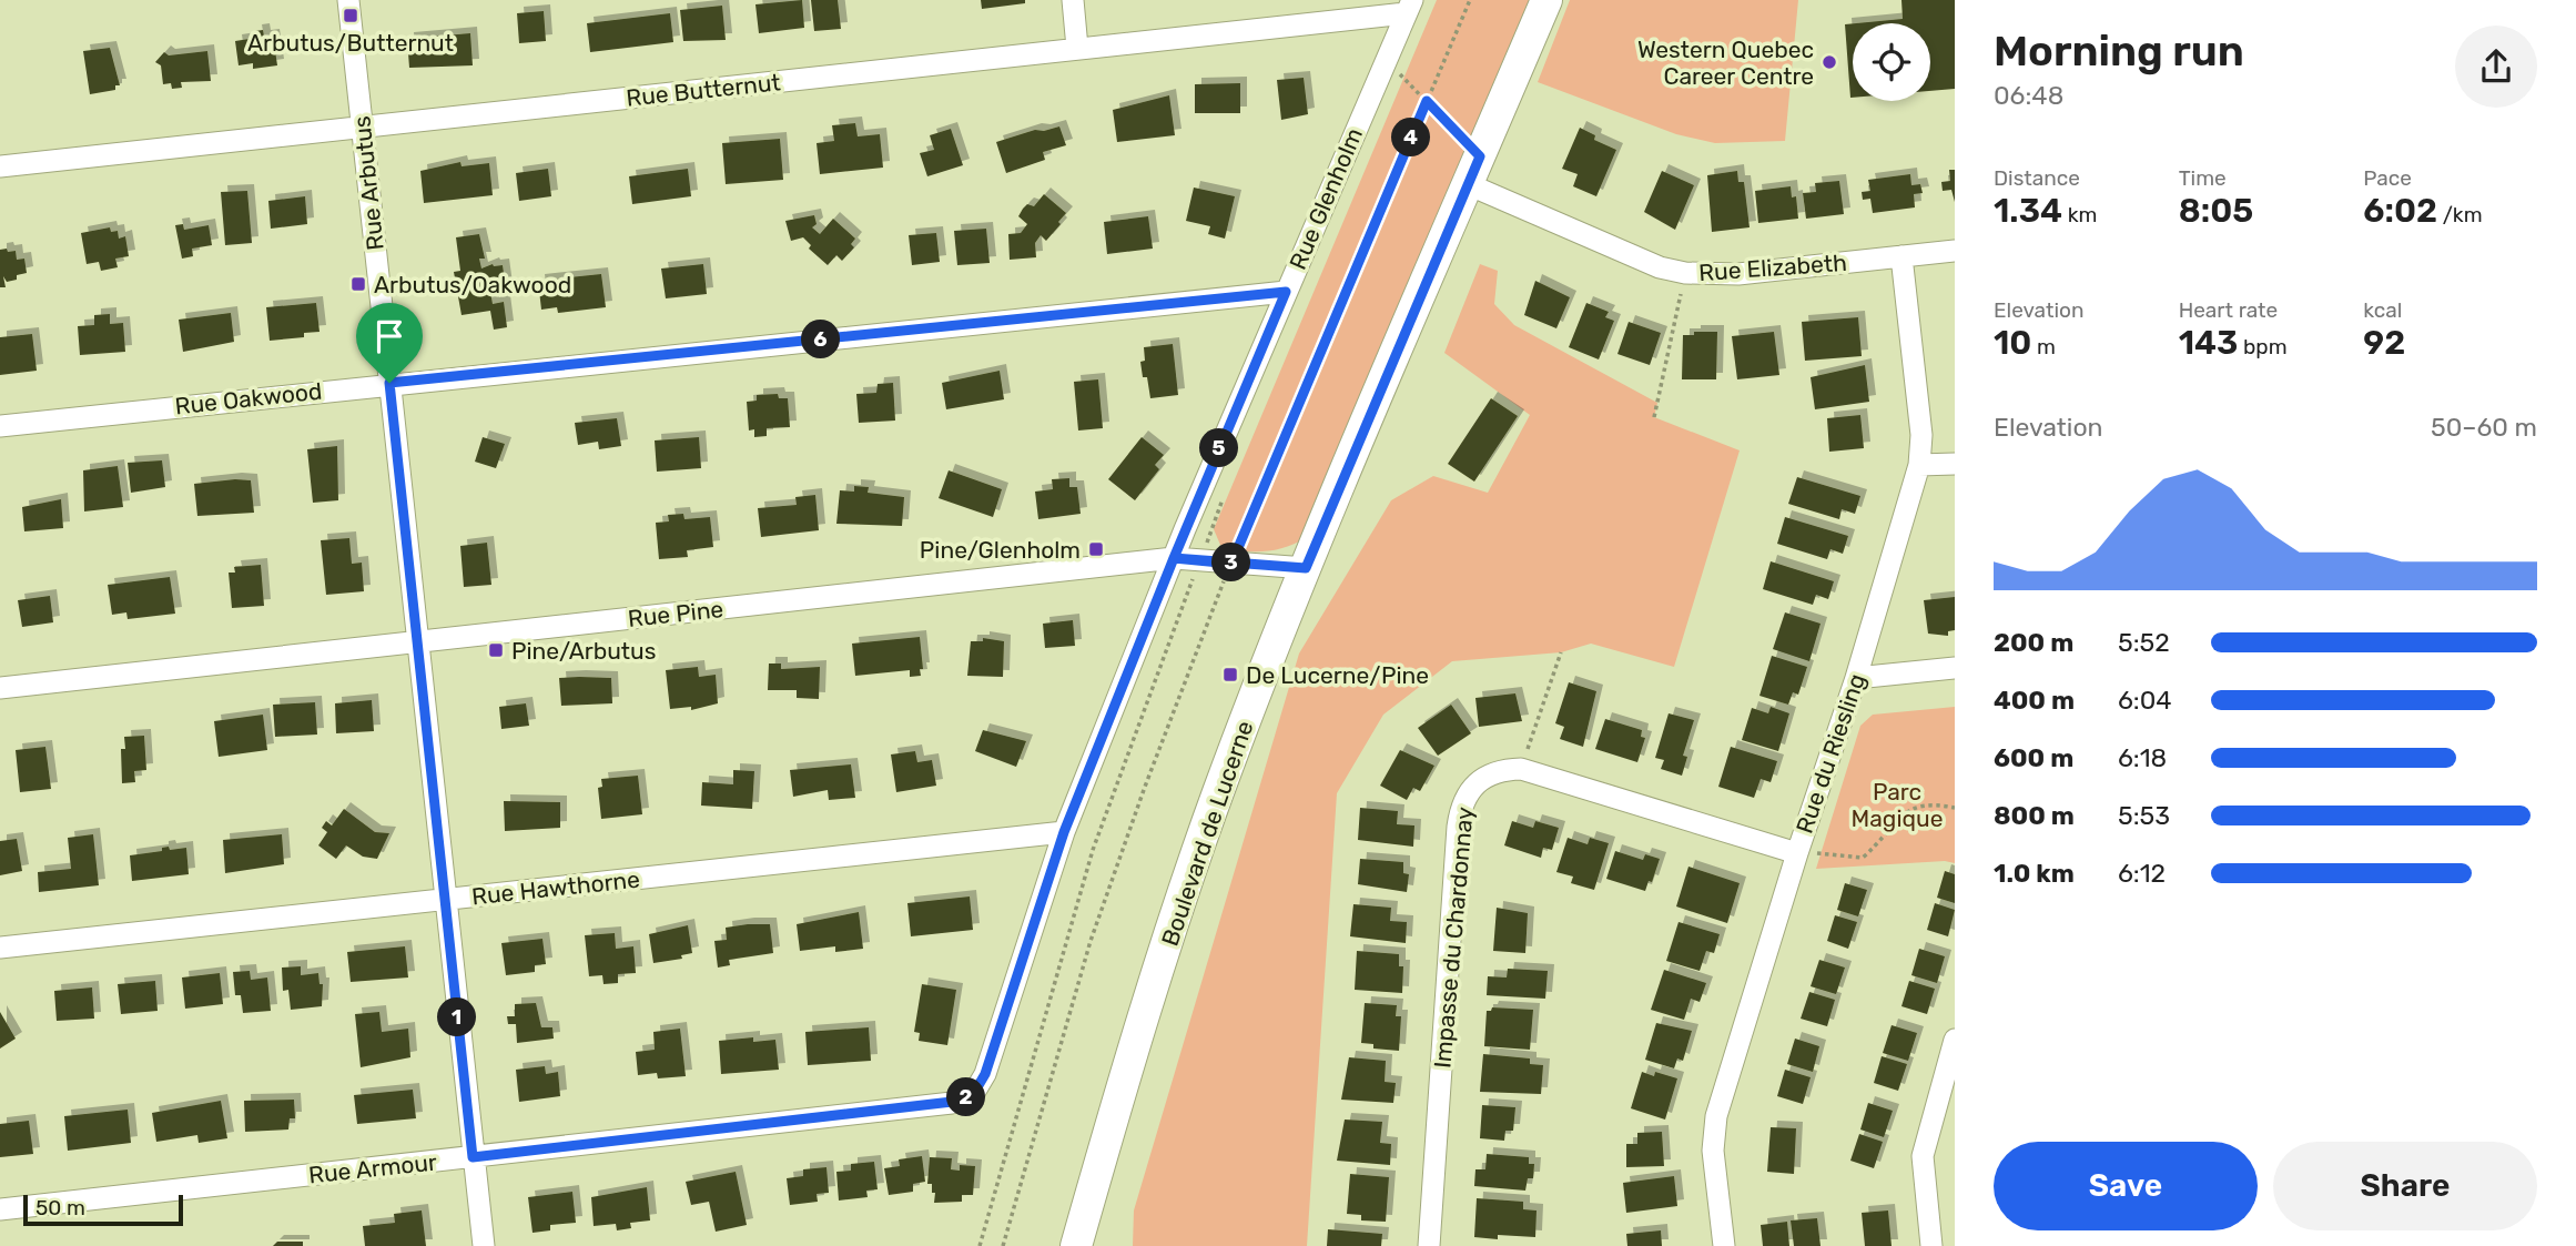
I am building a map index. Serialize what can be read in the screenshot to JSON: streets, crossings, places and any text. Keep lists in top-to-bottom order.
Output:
{
  "streets": {
    "main road": ["Boulevard de Lucerne"],
    "street": [
      "Rue Butternut",
      "Rue Arbutus",
      "Rue Glenholm",
      "Rue Elizabeth",
      "Rue Oakwood",
      "Rue Pine",
      "Rue du Riesling",
      "Rue Hawthorne",
      "Impasse du Chardonnay",
      "Rue Armour"
    ]
  },
  "crossings": [
    ["Rue Butternut", "Rue Arbutus"],
    ["Rue Butternut", "Rue Glenholm"],
    ["Rue Arbutus", "Rue Oakwood"],
    ["Rue Arbutus", "Rue Pine"],
    ["Rue Arbutus", "Rue Hawthorne"],
    ["Rue Arbutus", "Rue Armour"],
    ["Rue Glenholm", "Rue Oakwood"],
    ["Rue Glenholm", "Rue Pine"],
    ["Rue Glenholm", "Rue Hawthorne"],
    ["Rue Glenholm", "Rue Armour"],
    ["Rue Elizabeth", "Rue du Riesling"],
    ["Rue Elizabeth", "Boulevard de Lucerne"],
    ["Rue Pine", "Boulevard de Lucerne"]
  ],
  "parks": ["Parc Magique"],
  "places": {
    "transit": [
      "Arbutus/Butternut",
      "Arbutus/Oakwood",
      "Pine/Glenholm",
      "Pine/Arbutus",
      "De Lucerne/Pine"
    ],
    "other": ["Western Quebec Career Centre"]
  },
  "scale_bar": "50 m",
  "page": {
    "heading": ["Morning run", "06:48"],
    "pins": [
      "4",
      "6",
      "5",
      "3",
      "1",
      "2"
    ],
    "stats": [
      ["Distance", "1.34 km"],
      ["Time", "8:05"],
      ["Pace", "6:02 /km"],
      ["Elevation", "10 m"],
      ["Heart rate", "143 bpm"],
      ["kcal", "92"]
    ],
    "chart": ["Elevation", "50–60 m"],
    "list": [
      {
        "name": "200 m",
        "note": "5:52"
      },
      {
        "name": "400 m",
        "note": "6:04"
      },
      {
        "name": "600 m",
        "note": "6:18"
      },
      {
        "name": "800 m",
        "note": "5:53"
      },
      {
        "name": "1.0 km",
        "note": "6:12"
      }
    ],
    "buttons": ["Save", "Share"],
    "scale": "50 m"
  }
}
